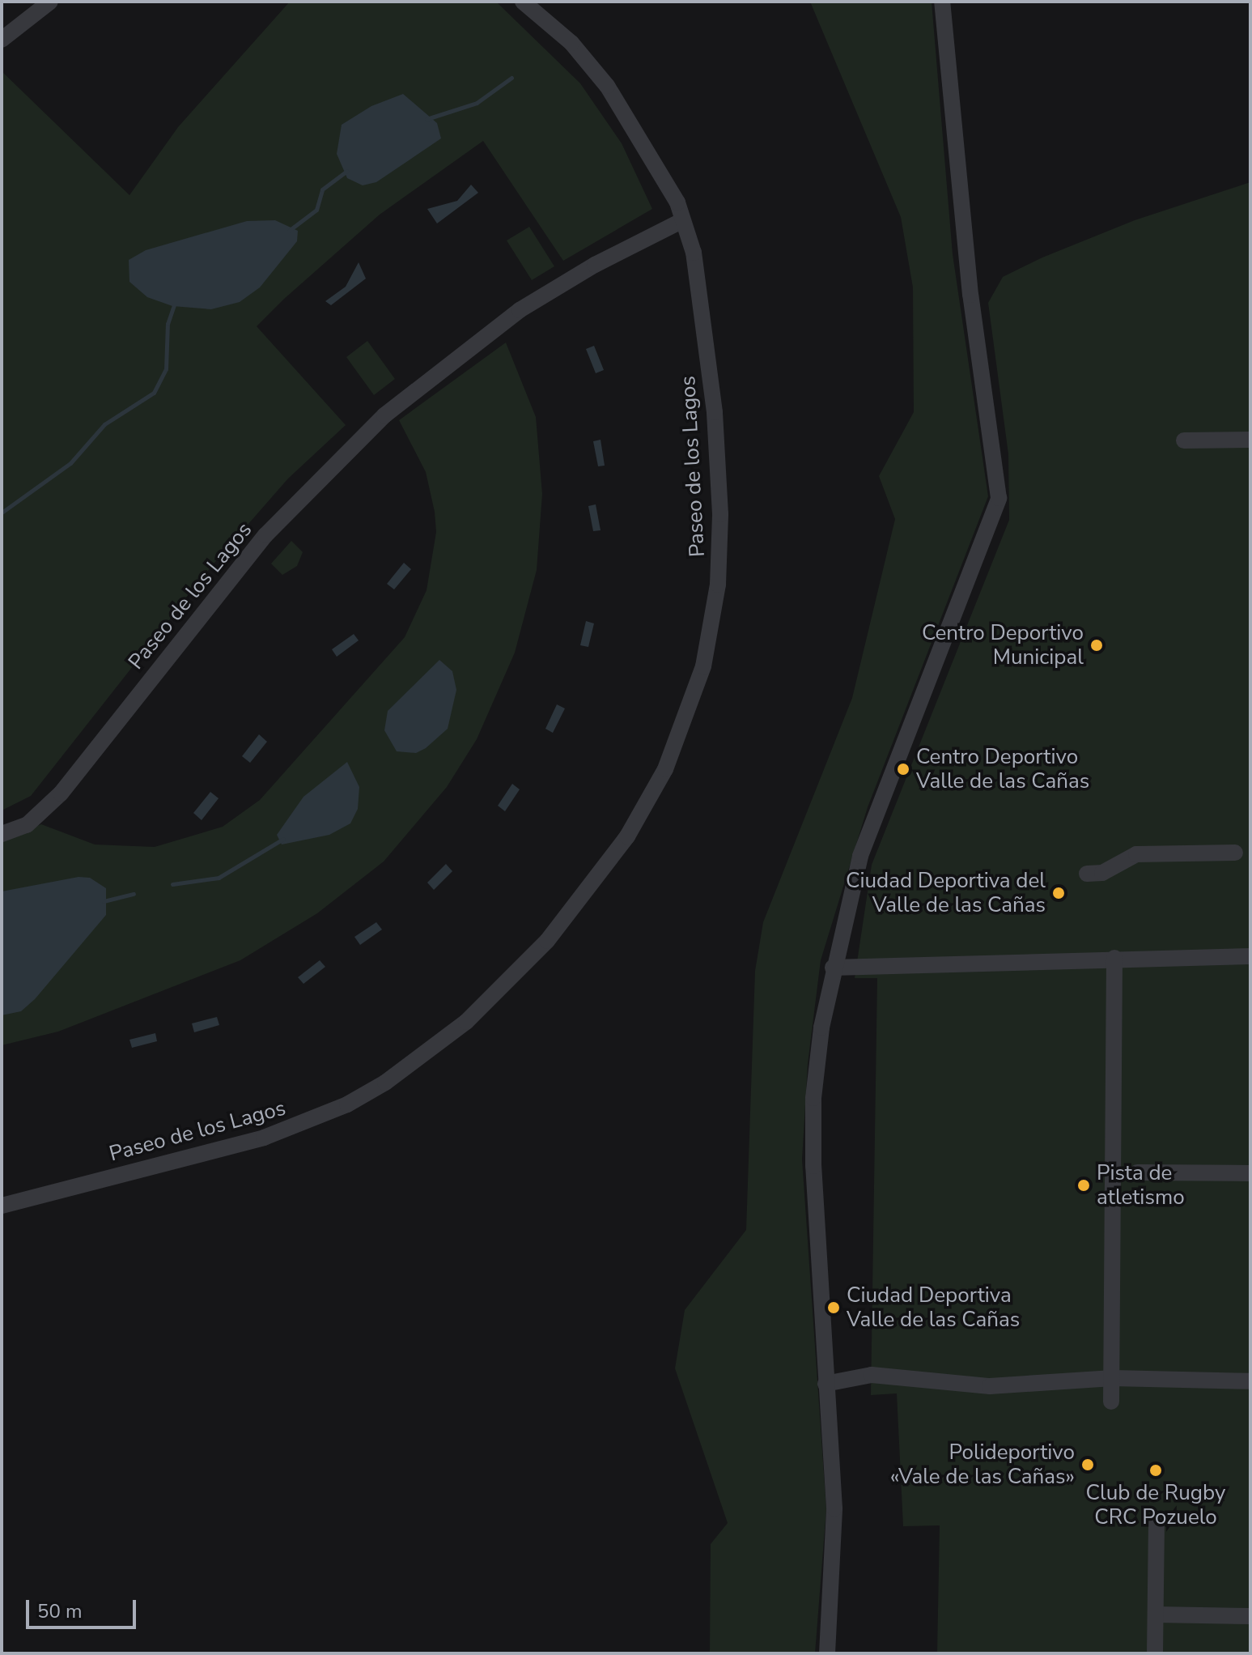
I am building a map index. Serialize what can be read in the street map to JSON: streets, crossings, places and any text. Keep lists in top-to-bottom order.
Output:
{
  "streets": {
    "street": ["Paseo de los Lagos"]
  },
  "places": [
    "Centro Deportivo Municipal",
    "Centro Deportivo Valle de las Cañas",
    "Ciudad Deportiva del Valle de las Cañas",
    "Pista de atletismo",
    "Ciudad Deportiva Valle de las Cañas",
    "Polideportivo «Vale de las Cañas»",
    "Club de Rugby CRC Pozuelo"
  ],
  "scale_bar": "50 m"
}
